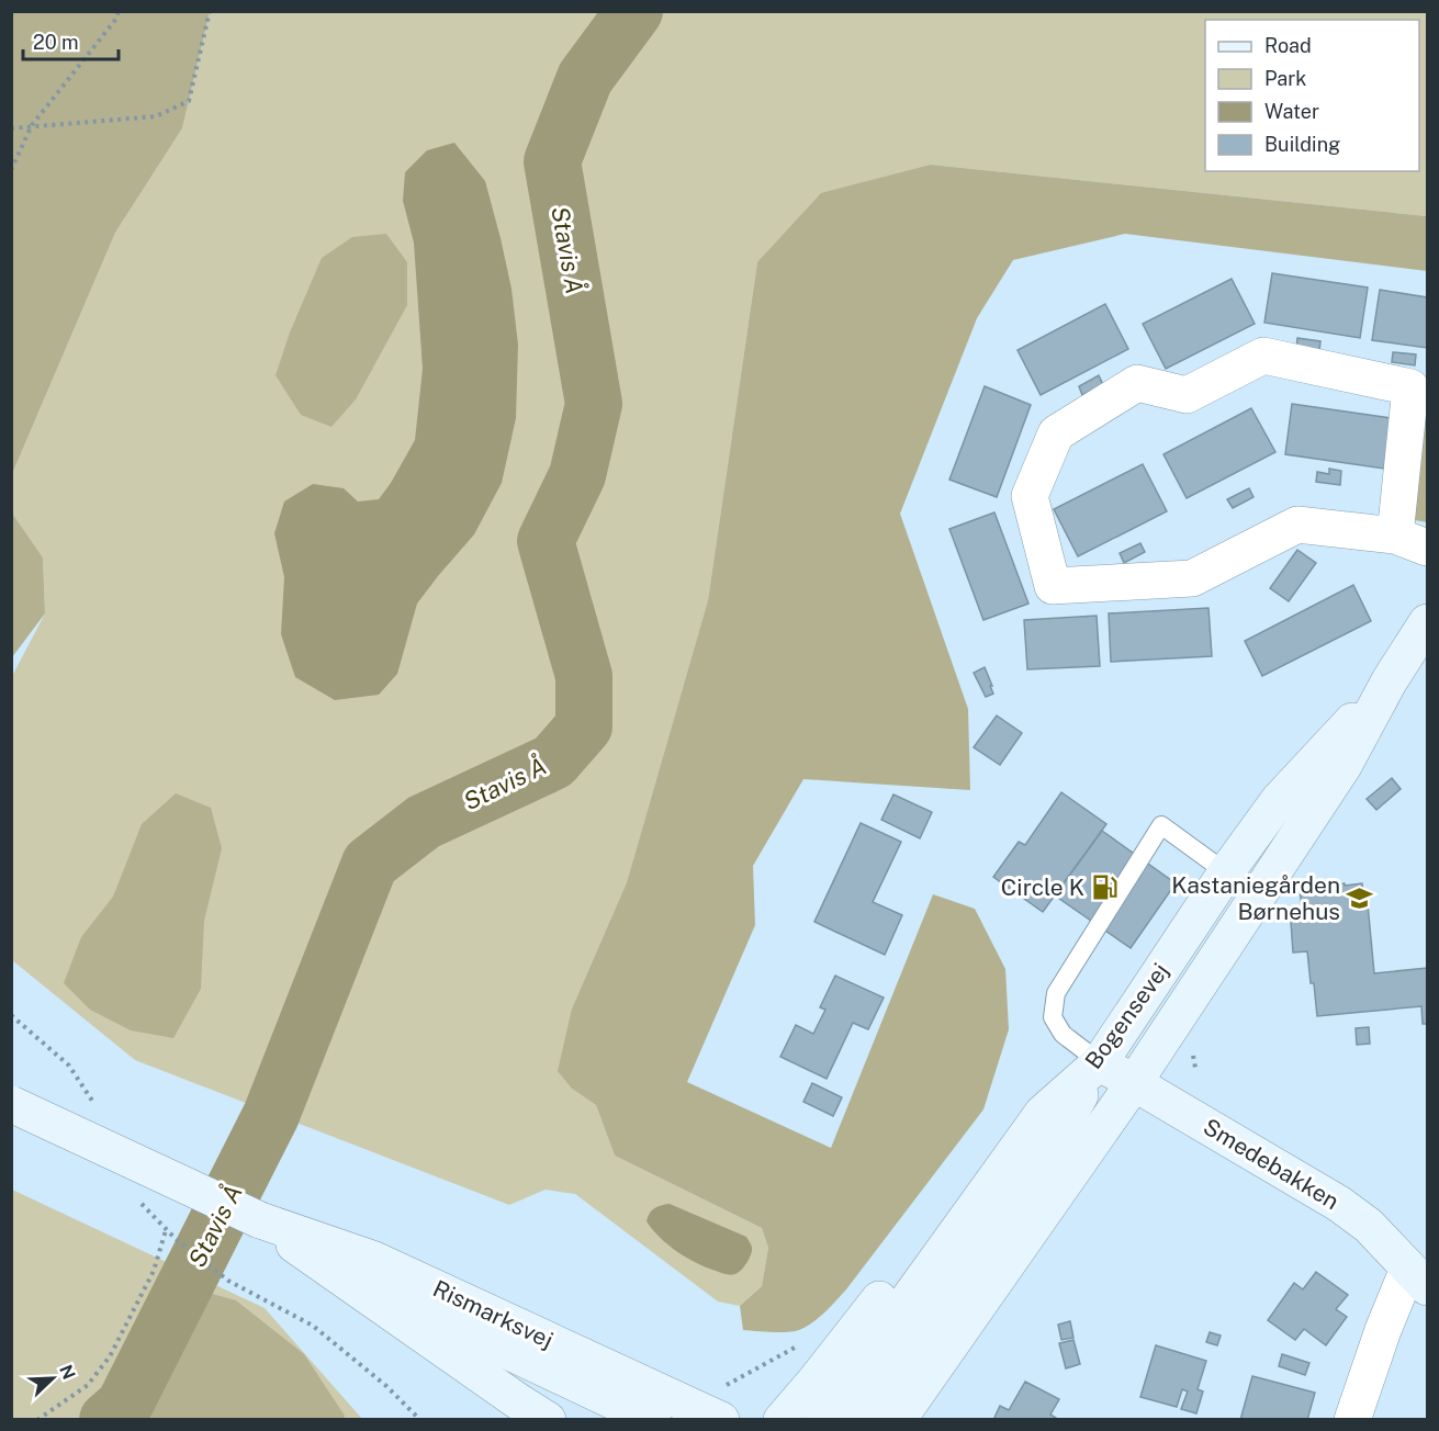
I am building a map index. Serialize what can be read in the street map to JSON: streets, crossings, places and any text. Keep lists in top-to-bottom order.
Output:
{
  "streets": {
    "main road": ["Bogensevej", "Smedebakken", "Rismarksvej"]
  },
  "crossings": [
    ["Bogensevej", "Smedebakken"]
  ],
  "water": ["Stavis Å"],
  "places": {
    "fuel station": ["Circle K"],
    "school or university": ["Kastaniegården Børnehus"]
  },
  "legend": [
    "Road",
    "Park",
    "Water",
    "Building"
  ],
  "scale_bar": "20 m",
  "north": "top right"
}
